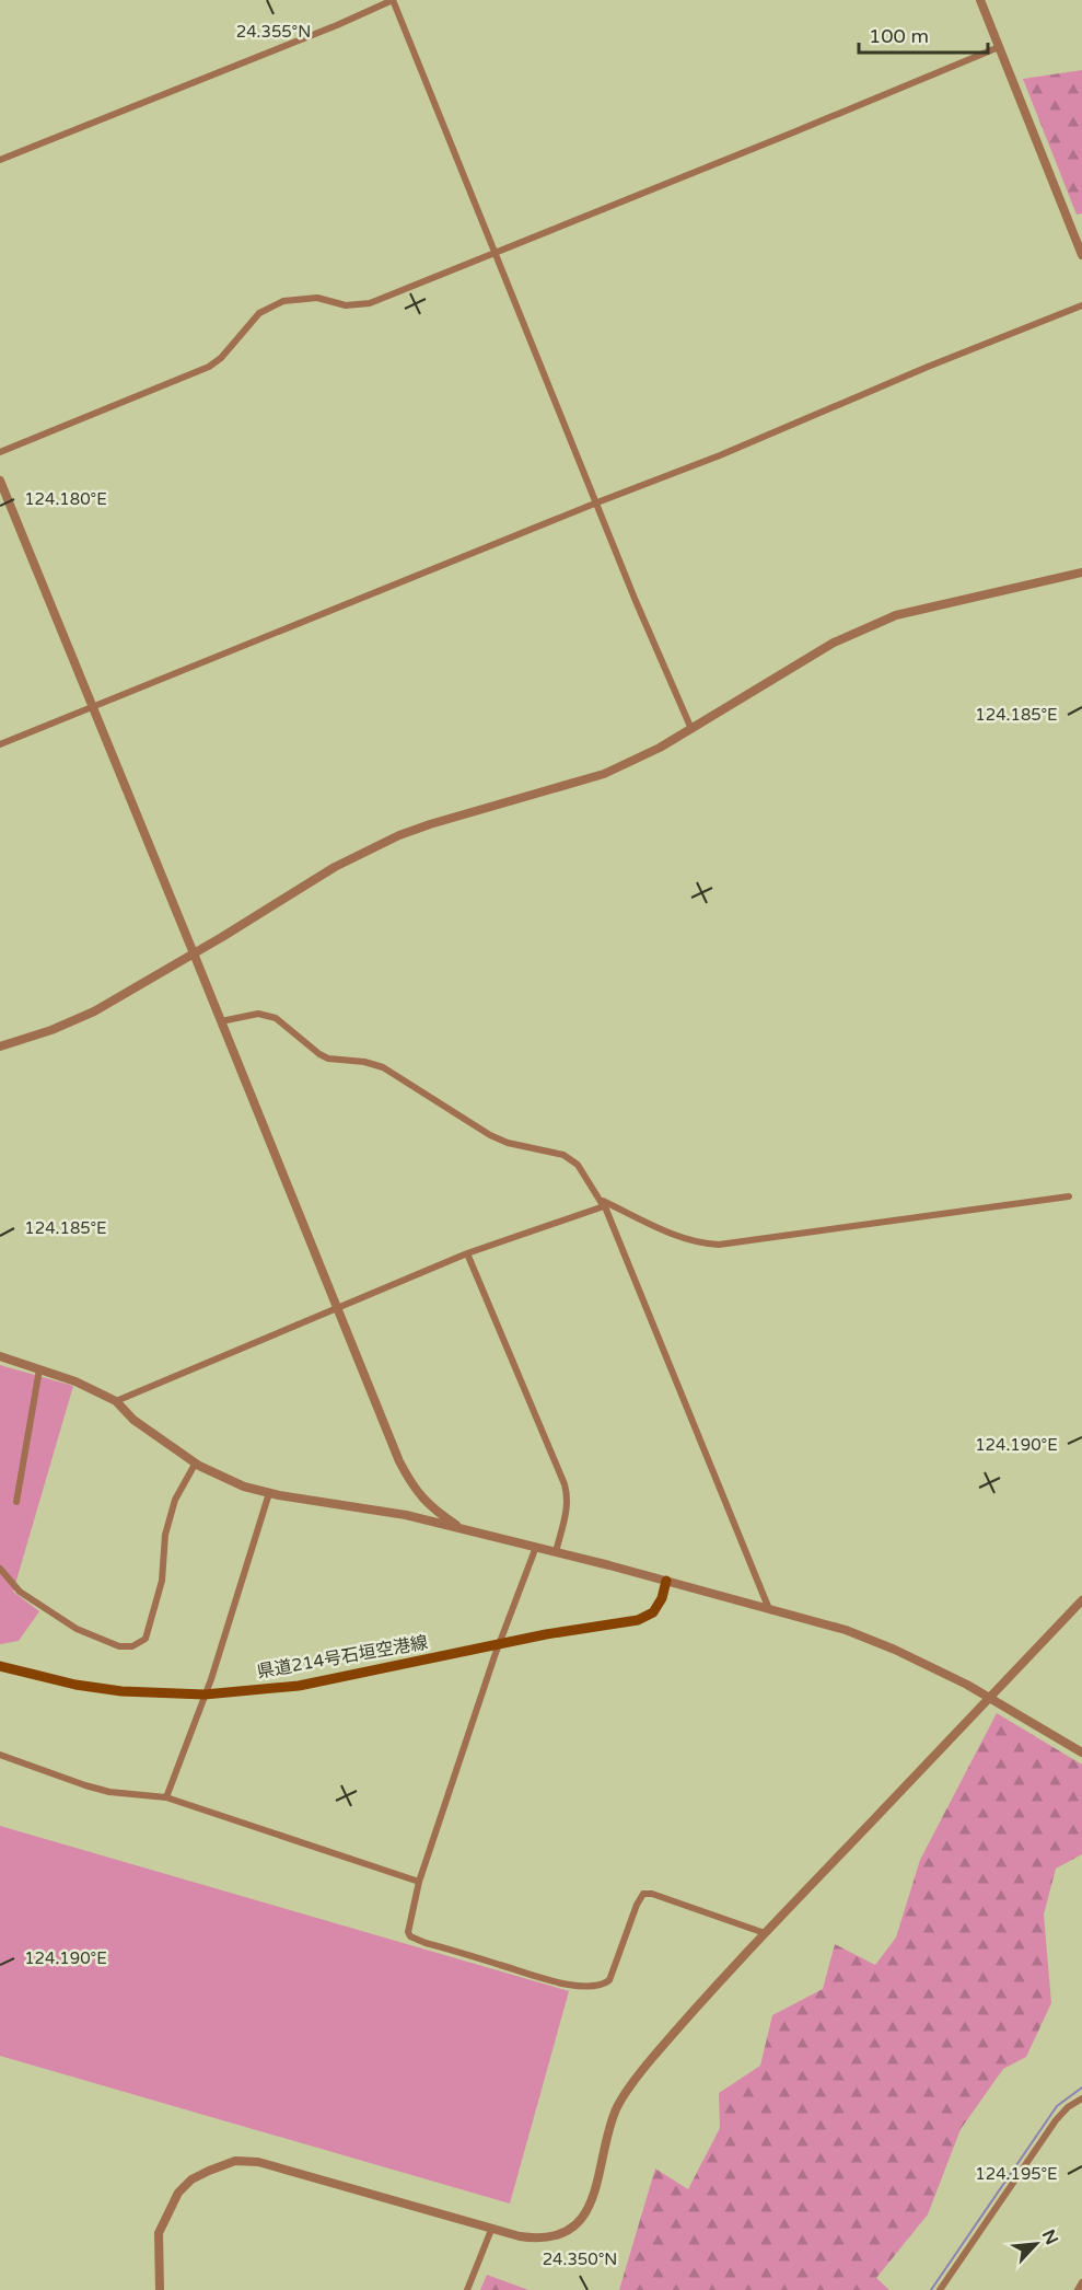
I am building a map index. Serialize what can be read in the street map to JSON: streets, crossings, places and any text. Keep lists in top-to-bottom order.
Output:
{
  "streets": {
    "main road": ["県道214号石垣空港線"]
  },
  "scale_bar": "100 m",
  "north": "top right",
  "coordinates": [
    "24.355°N",
    "124.180°E",
    "124.185°E",
    "124.190°E",
    "124.195°E",
    "24.350°N"
  ]
}
